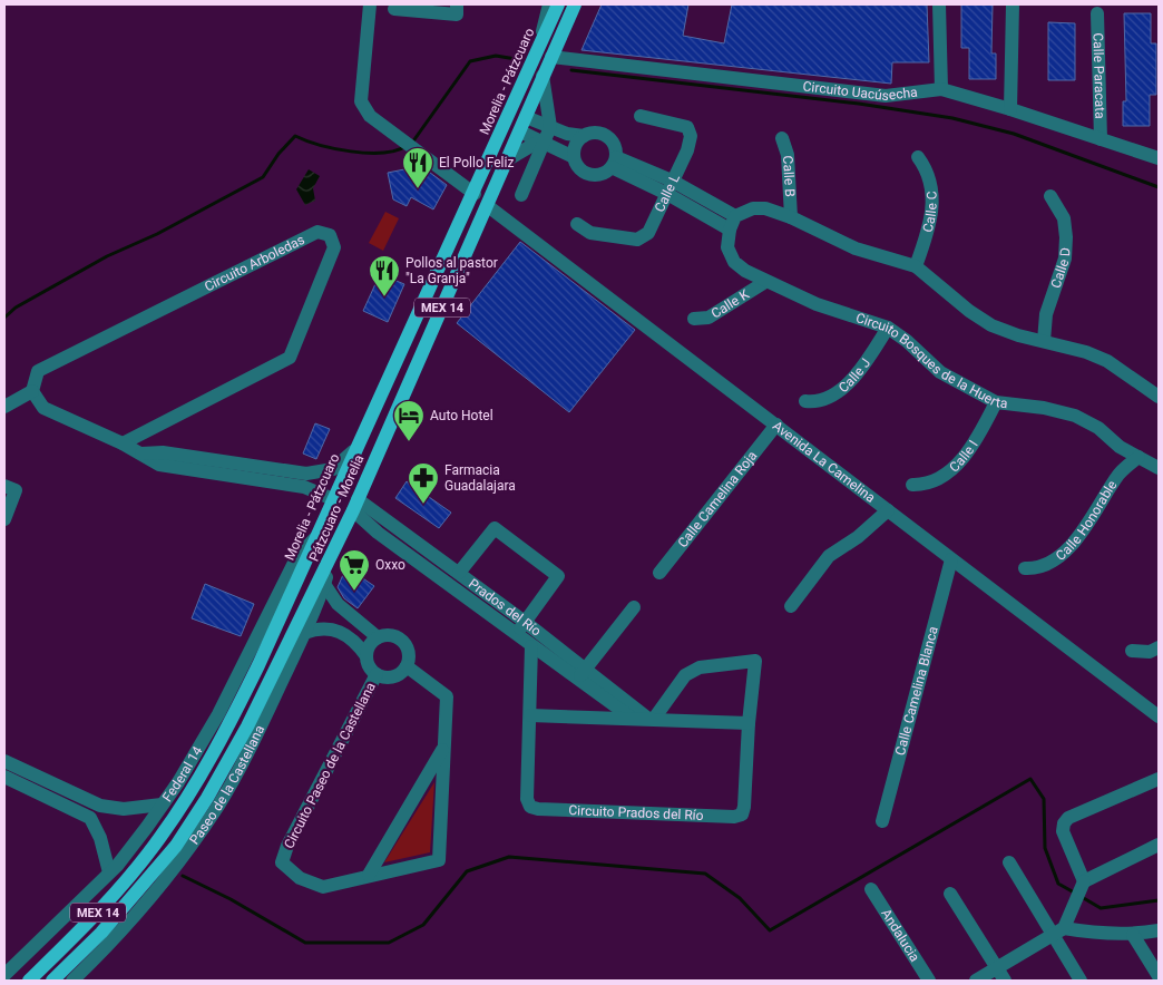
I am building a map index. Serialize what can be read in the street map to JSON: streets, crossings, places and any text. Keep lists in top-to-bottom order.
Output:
{
  "streets": {
    "main road": ["Morelia - Pátzcuaro", "MEX 14", "Pátzcuaro - Morelia"],
    "street": [
      "Calle Paracata",
      "Circuito Uacúsecha",
      "Calle B",
      "Calle L",
      "Calle C",
      "Circuito Arboledas",
      "Calle D",
      "Calle K",
      "Circuito Bosques de la Huerta",
      "Calle J",
      "Calle I",
      "Avenida La Camelina",
      "Calle Camelina Roja",
      "Calle Honorable",
      "Prados del Río",
      "Calle Camelina Blanca",
      "Circuito Paseo de la Castellana",
      "Federal 14",
      "Paseo de la Castellana",
      "Circuito Prados del Río",
      "Andalucia"
    ]
  },
  "crossings": [
    ["Calle Paracata", "Circuito Uacúsecha"],
    ["Morelia - Pátzcuaro", "Federal 14"],
    ["Circuito Uacúsecha", "Pátzcuaro - Morelia"],
    ["Calle K", "Circuito Bosques de la Huerta"],
    ["Circuito Bosques de la Huerta", "Calle J"],
    ["Circuito Bosques de la Huerta", "Calle I"],
    ["Circuito Bosques de la Huerta", "Calle Honorable"],
    ["Avenida La Camelina", "Calle Camelina Roja"],
    ["Avenida La Camelina", "Pátzcuaro - Morelia"],
    ["Avenida La Camelina", "Calle Camelina Blanca"],
    ["Pátzcuaro - Morelia", "Prados del Río"],
    ["Pátzcuaro - Morelia", "Paseo de la Castellana"],
    ["Prados del Río", "Circuito Prados del Río"]
  ],
  "places": {
    "restaurant": ["El Pollo Feliz", "Pollos al pastor \"La Granja\""],
    "hotel": ["Auto Hotel"],
    "pharmacy": ["Farmacia Guadalajara"],
    "supermarket": ["Oxxo"]
  }
}
